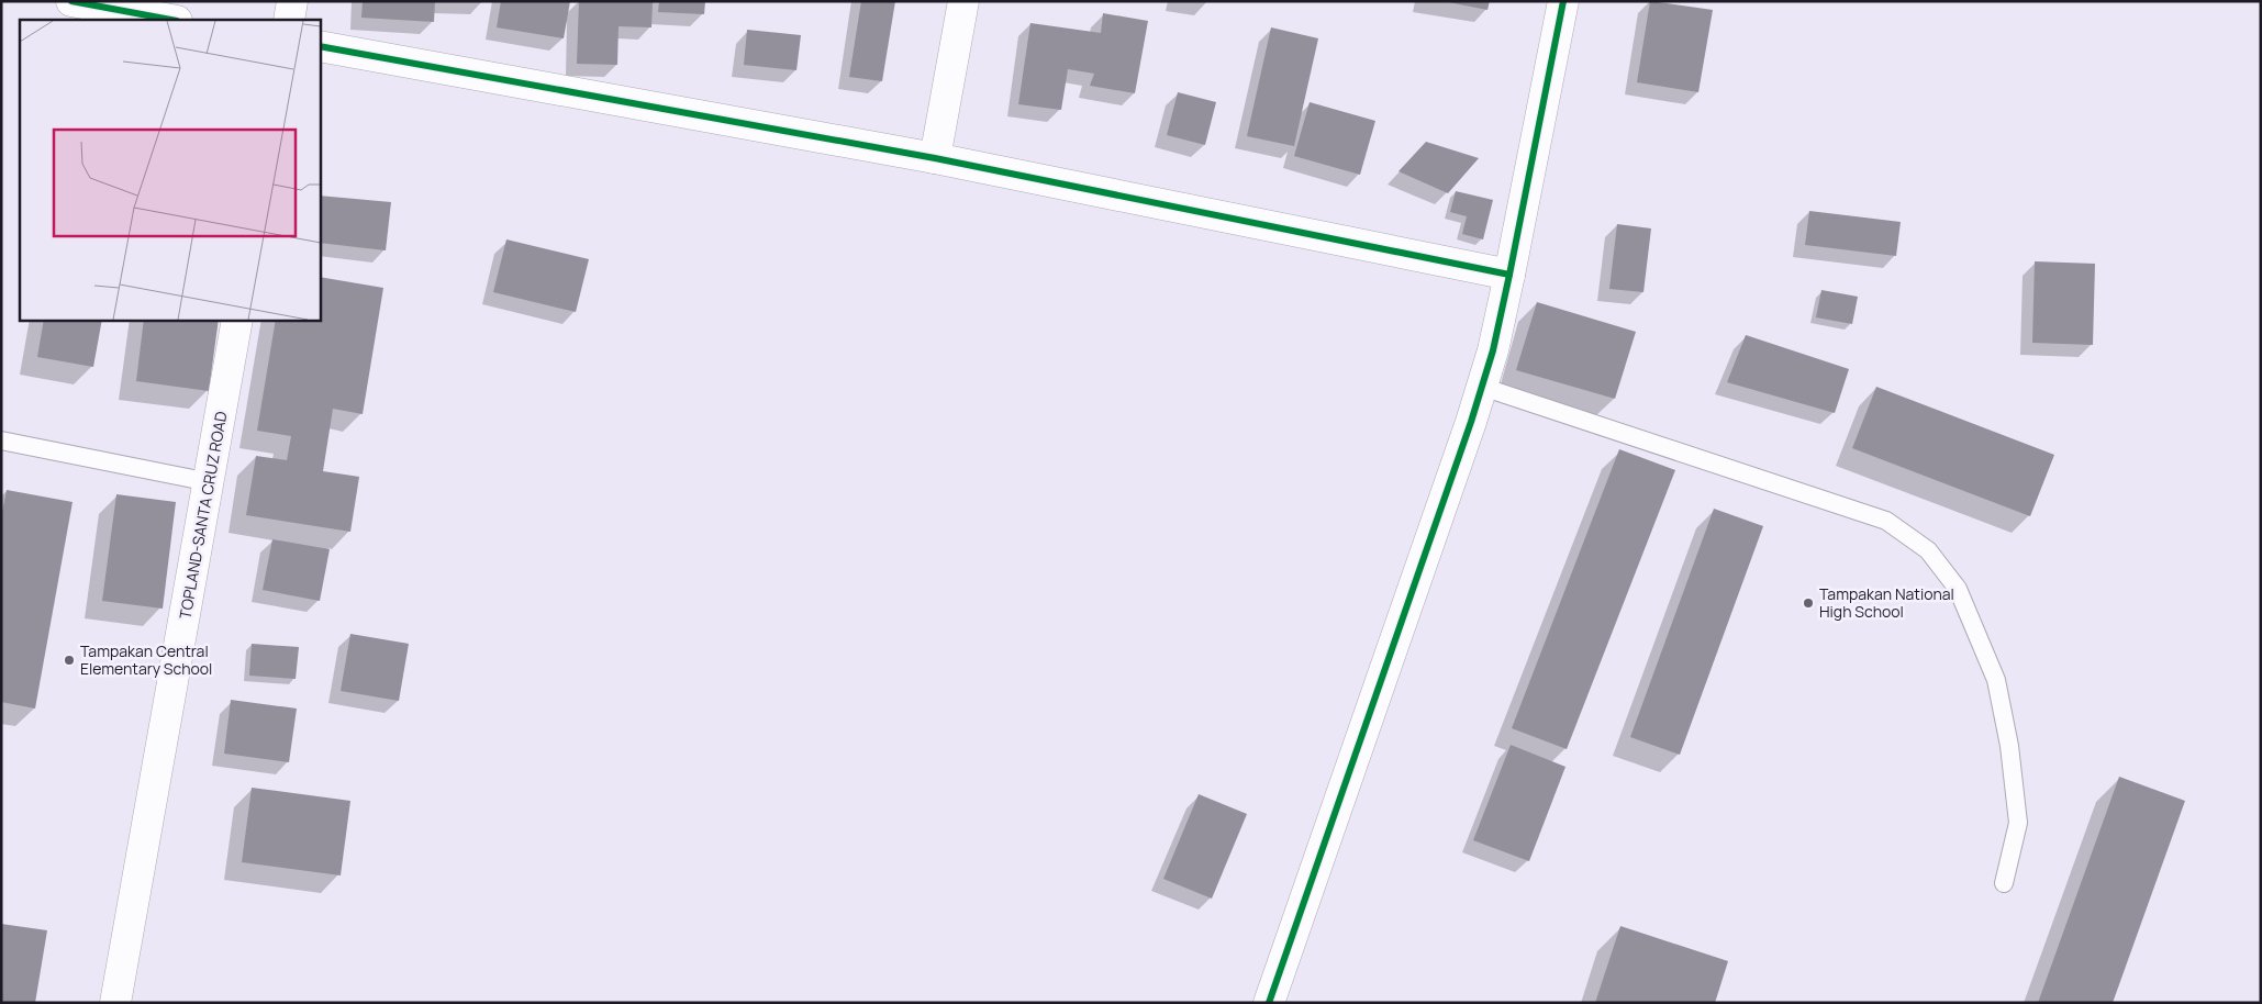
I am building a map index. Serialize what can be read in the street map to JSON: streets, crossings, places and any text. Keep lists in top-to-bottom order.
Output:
{
  "streets": {
    "street": ["TOPLAND-SANTA CRUZ ROAD"]
  },
  "places": ["Tampakan National High School", "Tampakan Central Elementary School"]
}
